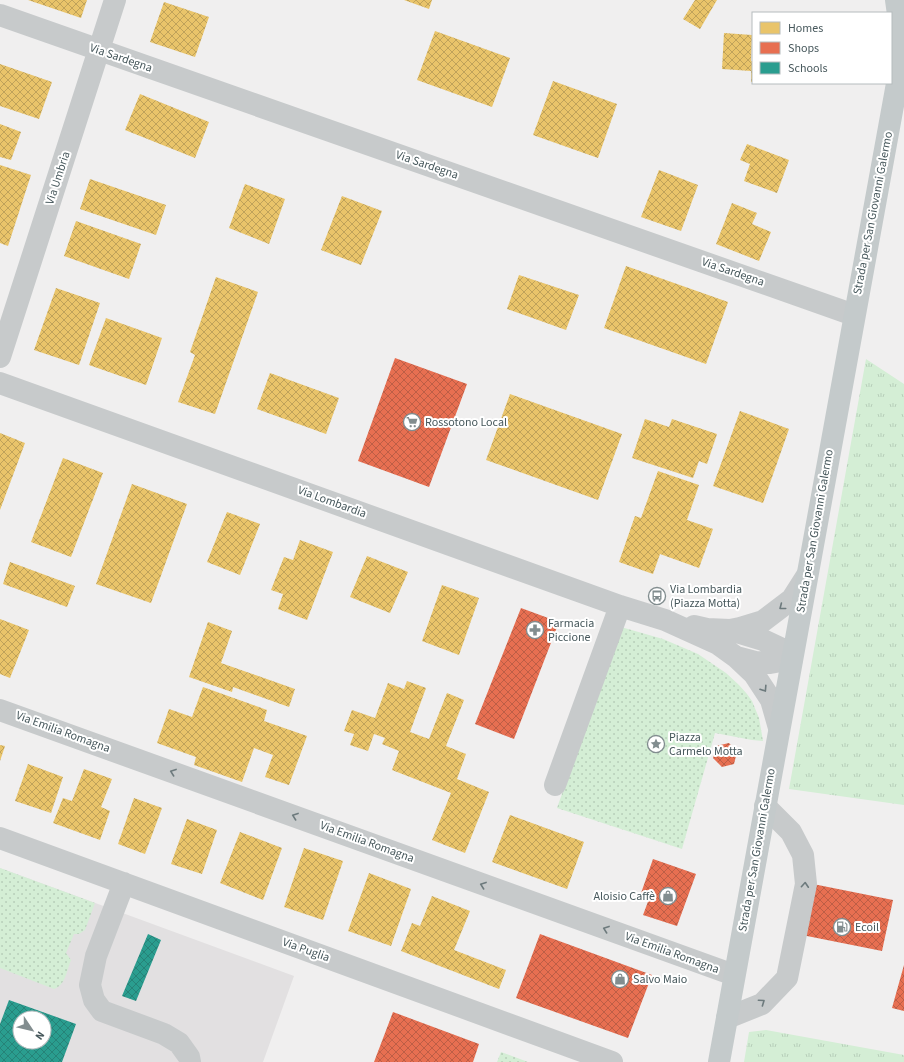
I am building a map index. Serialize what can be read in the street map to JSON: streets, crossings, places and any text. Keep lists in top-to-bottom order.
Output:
{
  "streets": {
    "main road": ["Strada per San Giovanni Galermo"],
    "street": [
      "Via Sardegna",
      "Via Umbria",
      "Via Lombardia",
      "Via Emilia Romagna",
      "Via Puglia"
    ]
  },
  "crossings": [
    ["Via Sardegna", "Via Umbria"],
    ["Via Sardegna", "Strada per San Giovanni Galermo"],
    ["Strada per San Giovanni Galermo", "Via Emilia Romagna"]
  ],
  "one_way": ["Via Emilia Romagna"],
  "places": {
    "supermarket": ["Rossotono Local"],
    "bus stop": ["Via Lombardia (Piazza Motta)"],
    "pharmacy": ["Farmacia Piccione"],
    "place": ["Piazza Carmelo Motta"],
    "shop": ["Aloisio Caffè", "Salvo Maio"],
    "fuel station": ["Ecoil"]
  },
  "legend": ["Homes", "Shops", "Schools"],
  "north": "bottom right"
}
